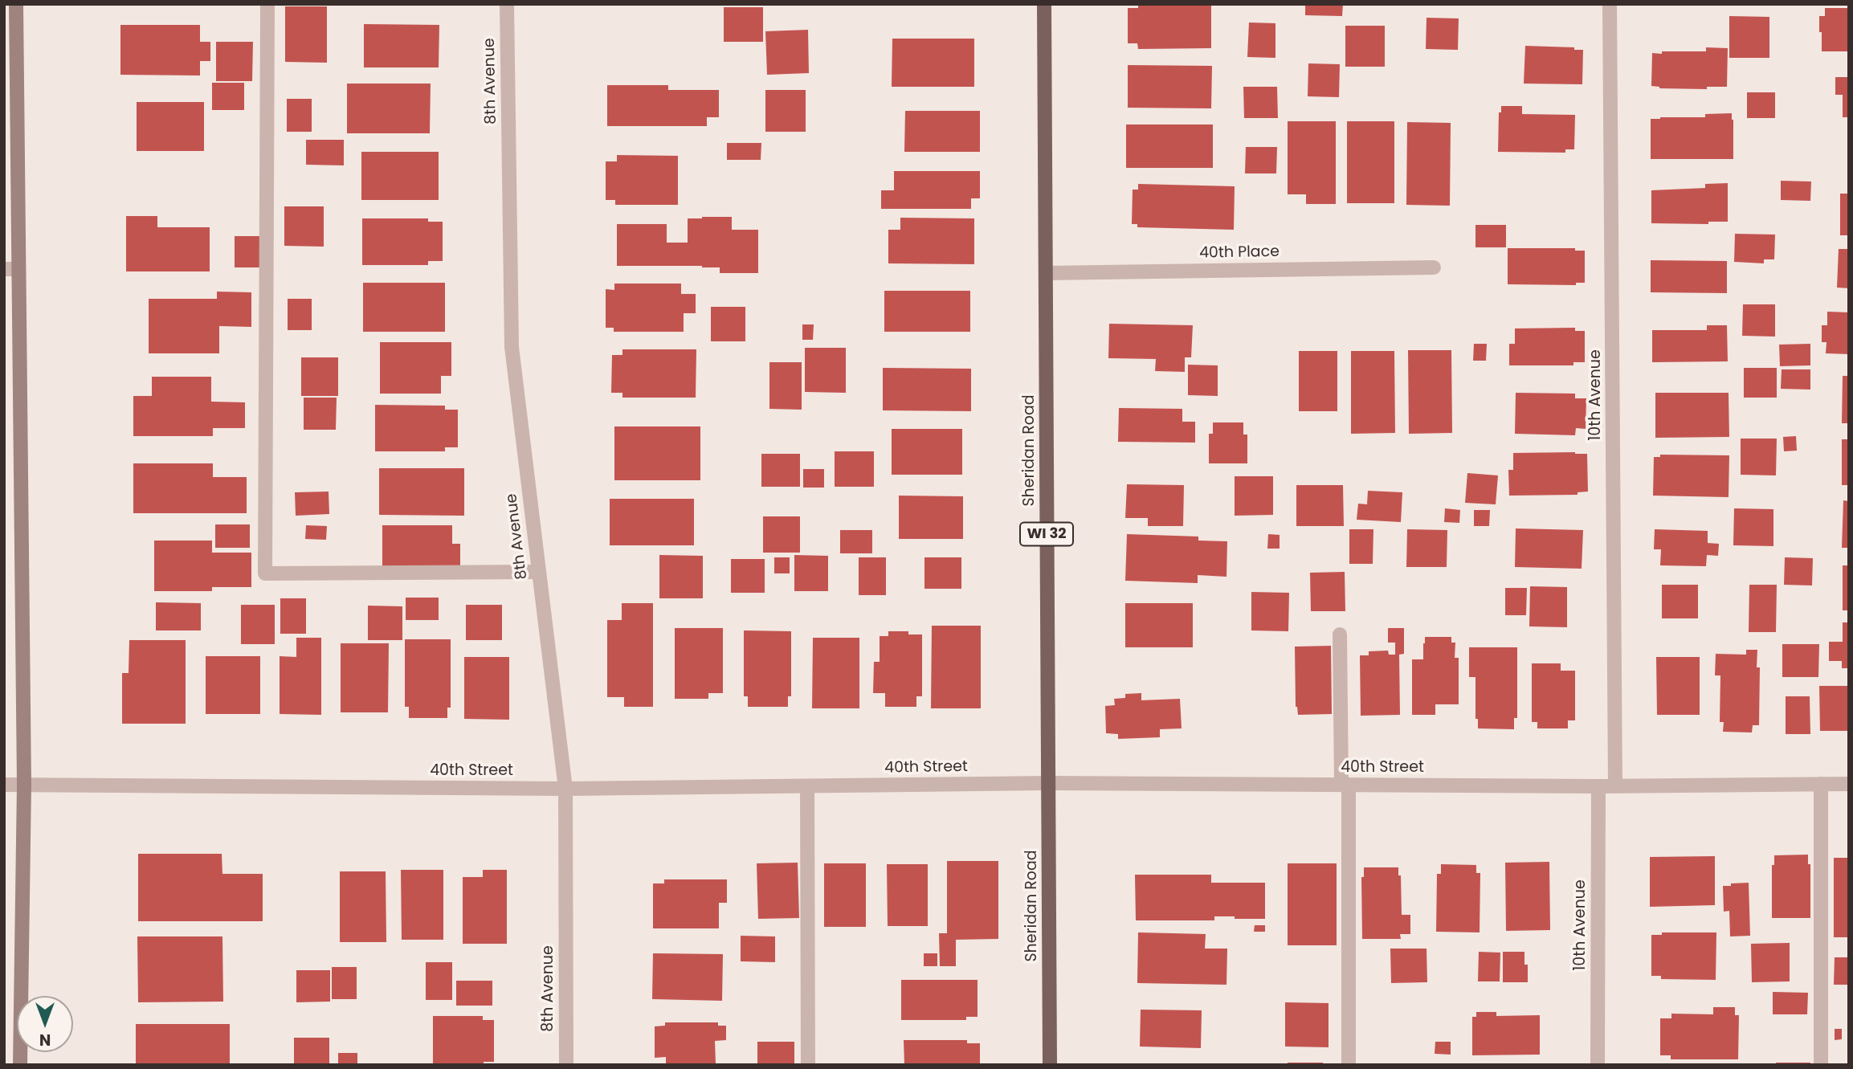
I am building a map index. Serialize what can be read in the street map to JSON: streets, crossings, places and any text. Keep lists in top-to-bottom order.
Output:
{
  "streets": {
    "main road": ["Sheridan Road", "WI 32"],
    "street": [
      "8th Avenue",
      "40th Place",
      "10th Avenue",
      "40th Street"
    ]
  },
  "crossings": [
    ["8th Avenue", "40th Street"],
    ["40th Place", "Sheridan Road"],
    ["10th Avenue", "40th Street"],
    ["Sheridan Road", "40th Street"]
  ],
  "north": "bottom"
}
